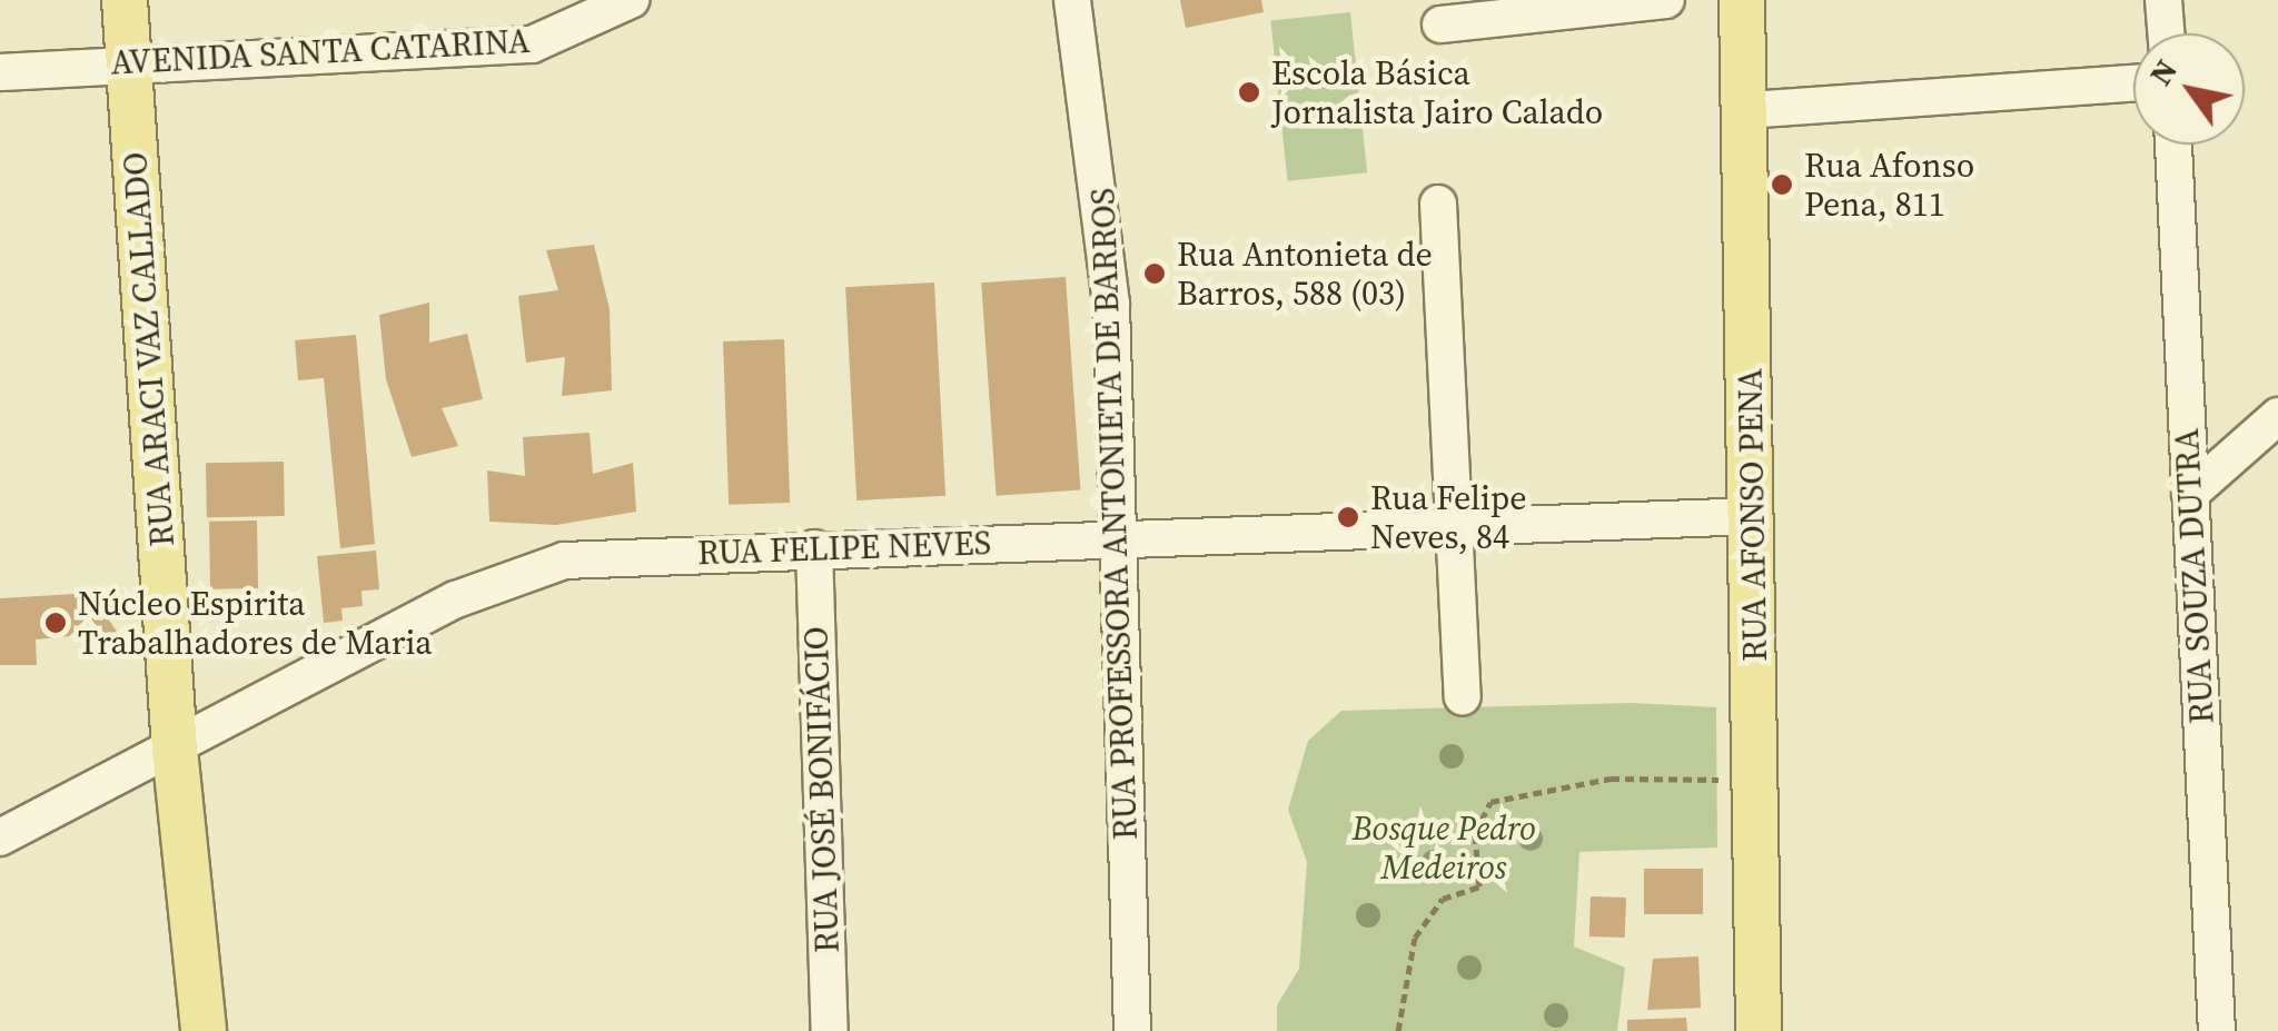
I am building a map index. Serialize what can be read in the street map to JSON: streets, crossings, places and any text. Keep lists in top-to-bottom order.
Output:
{
  "streets": {
    "main road": ["RUA ARACI VAZ CALLADO", "RUA AFONSO PENA"],
    "street": [
      "AVENIDA SANTA CATARINA",
      "RUA PROFESSORA ANTONIETA DE BARROS",
      "RUA FELIPE NEVES",
      "RUA SOUZA DUTRA",
      "RUA JOSÉ BONIFÁCIO"
    ]
  },
  "crossings": [
    ["AVENIDA SANTA CATARINA", "RUA ARACI VAZ CALLADO"],
    ["RUA ARACI VAZ CALLADO", "RUA FELIPE NEVES"],
    ["RUA PROFESSORA ANTONIETA DE BARROS", "RUA FELIPE NEVES"],
    ["RUA AFONSO PENA", "RUA FELIPE NEVES"],
    ["RUA FELIPE NEVES", "RUA JOSÉ BONIFÁCIO"]
  ],
  "parks": ["Bosque Pedro Medeiros"],
  "places": [
    "Escola Básica Jornalista Jairo Calado",
    "Rua Afonso Pena, 811",
    "Rua Antonieta de Barros, 588 (03)",
    "Rua Felipe Neves, 84",
    "Núcleo Espirita Trabalhadores de Maria"
  ],
  "north": "top left"
}
